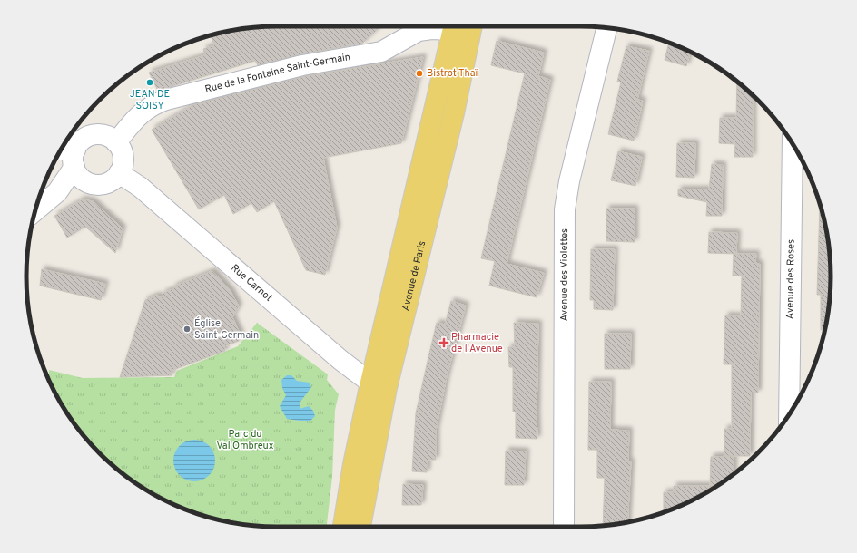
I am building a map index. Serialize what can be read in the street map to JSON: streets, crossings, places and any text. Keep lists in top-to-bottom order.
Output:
{
  "streets": {
    "main road": ["Avenue de Paris"],
    "street": [
      "Rue de la Fontaine Saint-Germain",
      "Avenue des Violettes",
      "Avenue des Roses",
      "Rue Carnot"
    ]
  },
  "crossings": [
    ["Rue de la Fontaine Saint-Germain", "Rue Carnot"],
    ["Avenue de Paris", "Rue Carnot"]
  ],
  "parks": ["Parc du Val Ombreux"],
  "places": {
    "other": ["Bistrot Thaï", "JEAN DE SOISY", "Église Saint-Germain"],
    "health": ["Pharmacie de l'Avenue"]
  }
}
